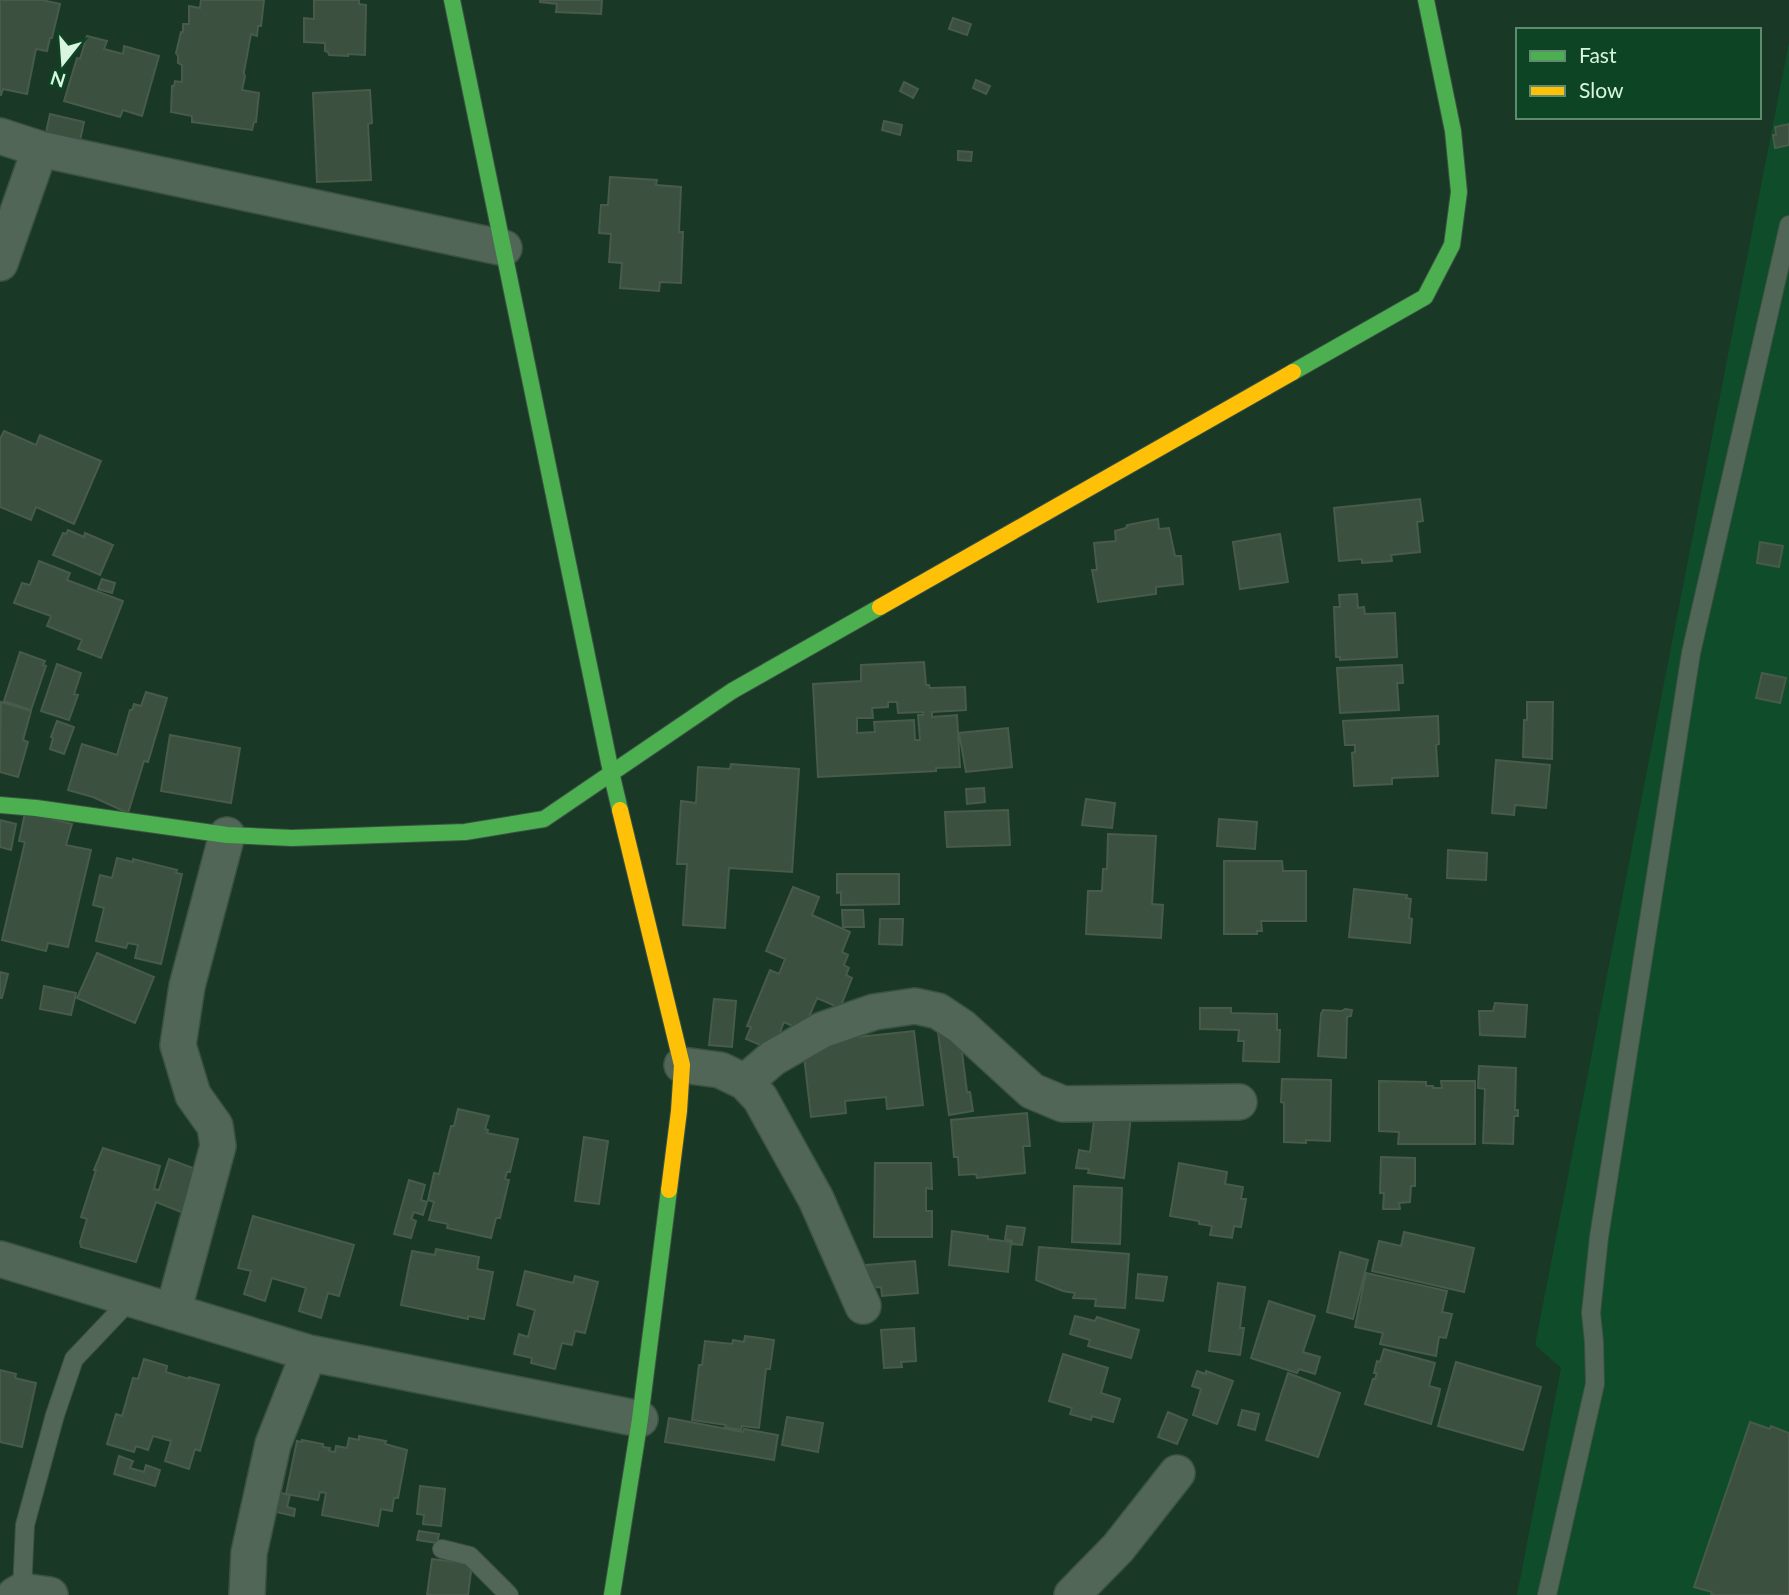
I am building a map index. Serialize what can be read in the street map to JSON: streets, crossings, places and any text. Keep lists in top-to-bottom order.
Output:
{
  "legend": ["Fast", "Slow"],
  "north": "bottom"
}
